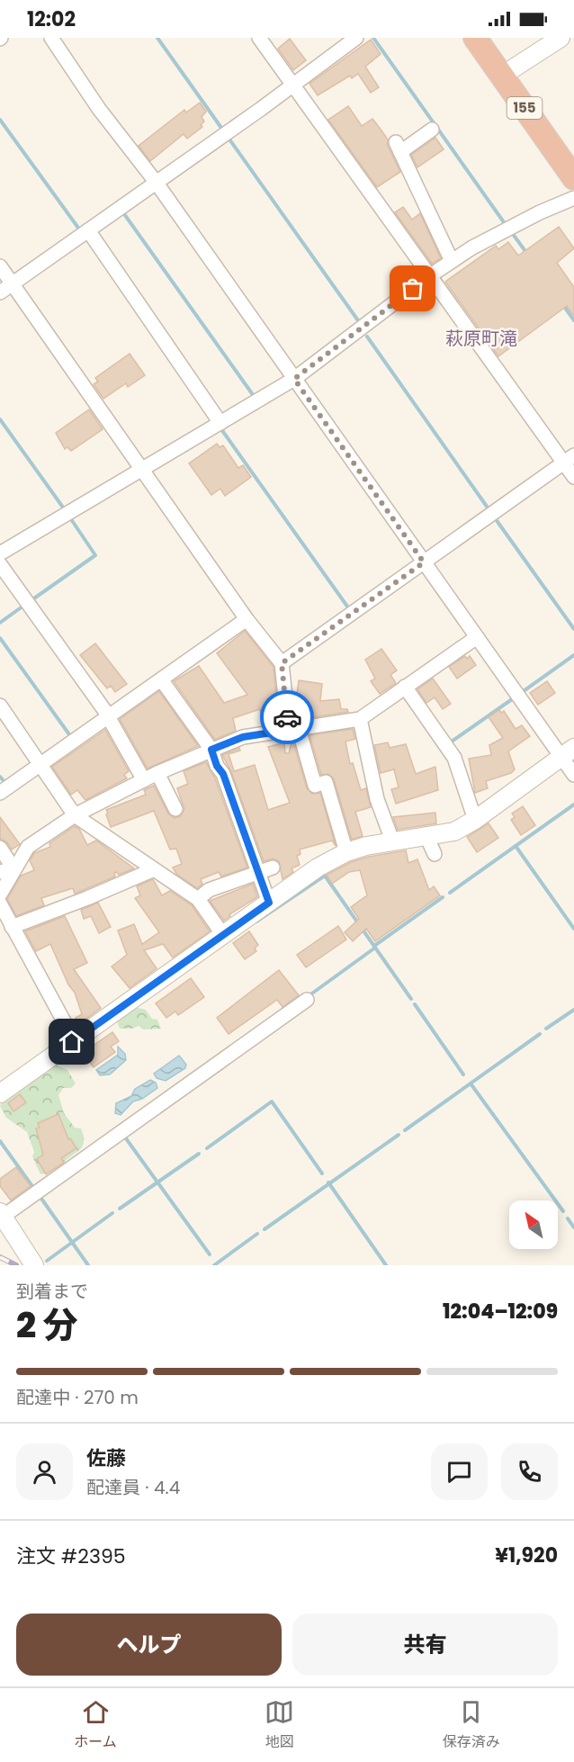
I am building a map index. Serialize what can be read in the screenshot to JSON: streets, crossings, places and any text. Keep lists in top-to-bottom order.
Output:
{
  "streets": {
    "highway": ["155"]
  },
  "districts": ["萩原町滝"],
  "north": "top left",
  "page": {
    "status": "12:02",
    "heading": ["2 分", "到着まで", "12:04–12:09"],
    "panel": [
      "佐藤",
      "配達員 · 4.4",
      "注文 #2395",
      "¥1,920"
    ],
    "bar": "配達中 · 270 m",
    "buttons": ["ヘルプ", "共有"],
    "tabs": ["ホーム", "地図", "保存済み"]
  }
}
